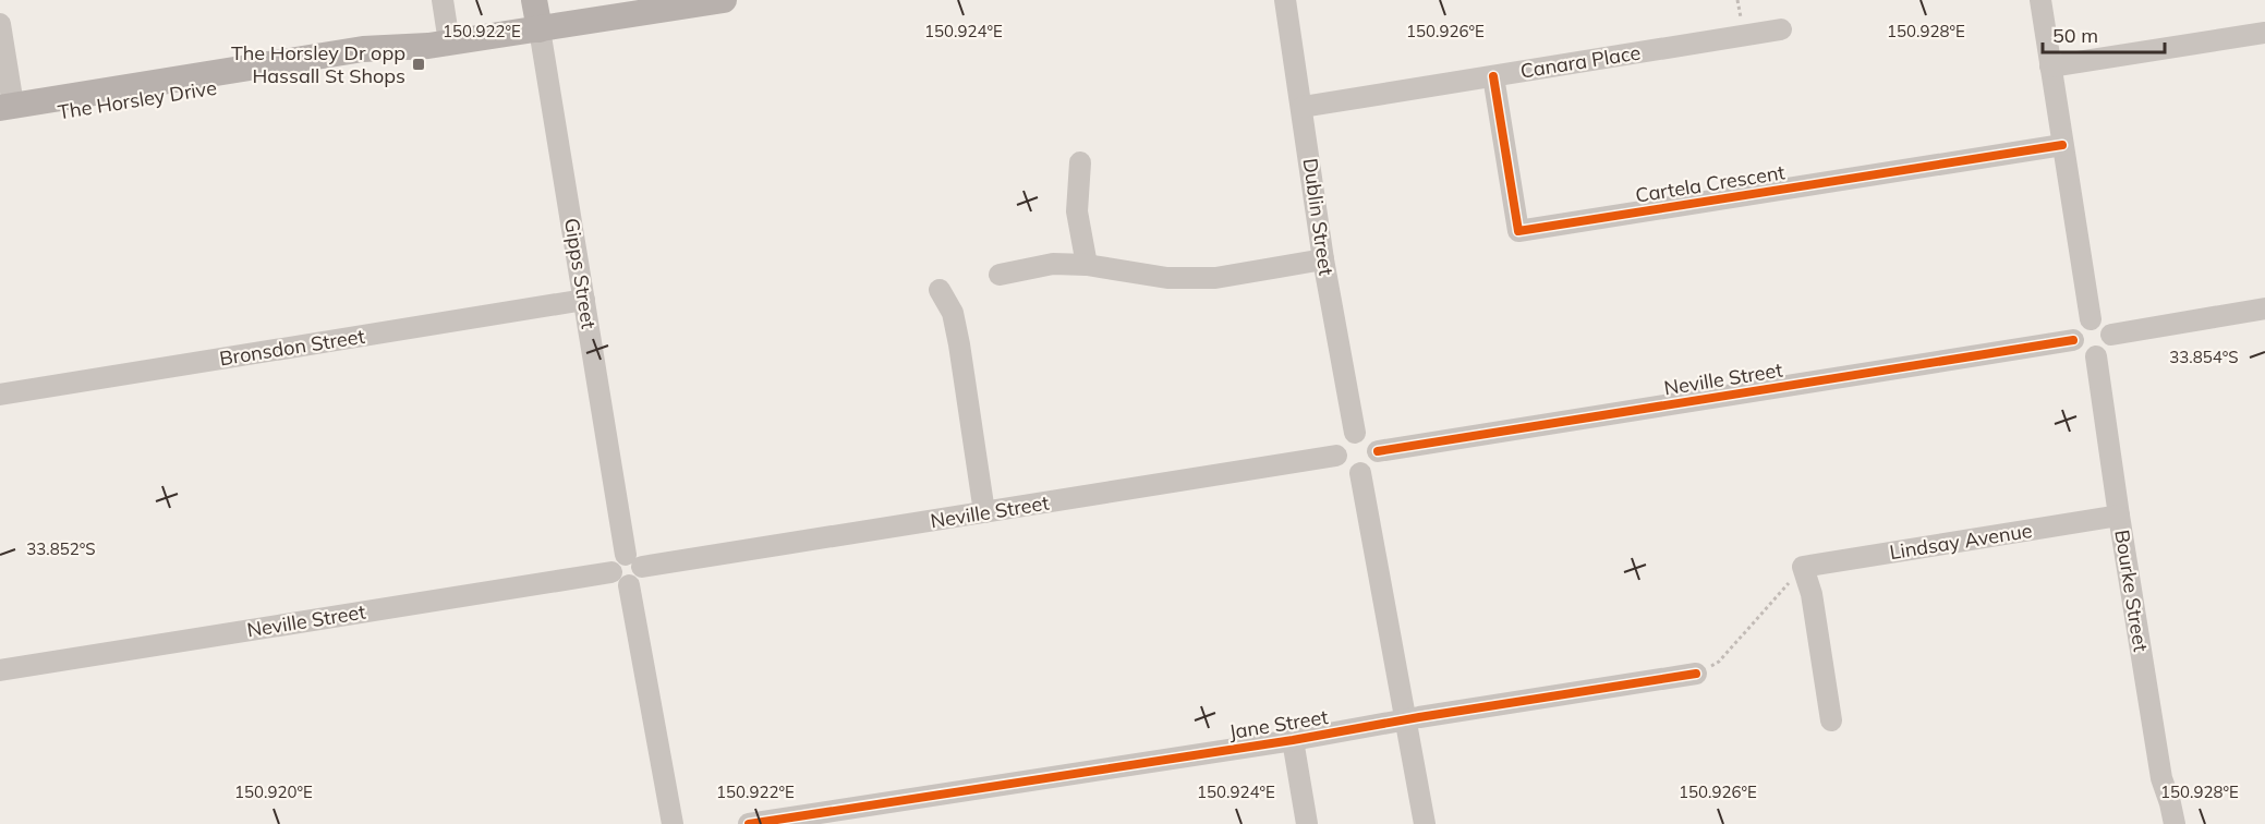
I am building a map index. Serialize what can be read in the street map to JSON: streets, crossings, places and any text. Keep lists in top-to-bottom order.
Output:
{
  "streets": {
    "main road": ["The Horsley Drive"],
    "street": [
      "Canara Place",
      "Cartela Crescent",
      "Dublin Street",
      "Gipps Street",
      "Bronsdon Street",
      "Neville Street",
      "Lindsay Avenue",
      "Bourke Street",
      "Jane Street"
    ]
  },
  "crossings": [
    ["Canara Place", "Cartela Crescent"],
    ["Canara Place", "Dublin Street"],
    ["The Horsley Drive", "Gipps Street"],
    ["Dublin Street", "Neville Street"],
    ["Gipps Street", "Bronsdon Street"],
    ["Gipps Street", "Neville Street"],
    ["Neville Street", "Bourke Street"],
    ["Lindsay Avenue", "Bourke Street"]
  ],
  "places": {
    "transit": ["The Horsley Dr opp Hassall St Shops"]
  },
  "scale_bar": "50 m",
  "coordinates": [
    "150.922°E",
    "150.924°E",
    "150.926°E",
    "150.928°E",
    "33.854°S",
    "33.852°S",
    "150.920°E"
  ]
}
